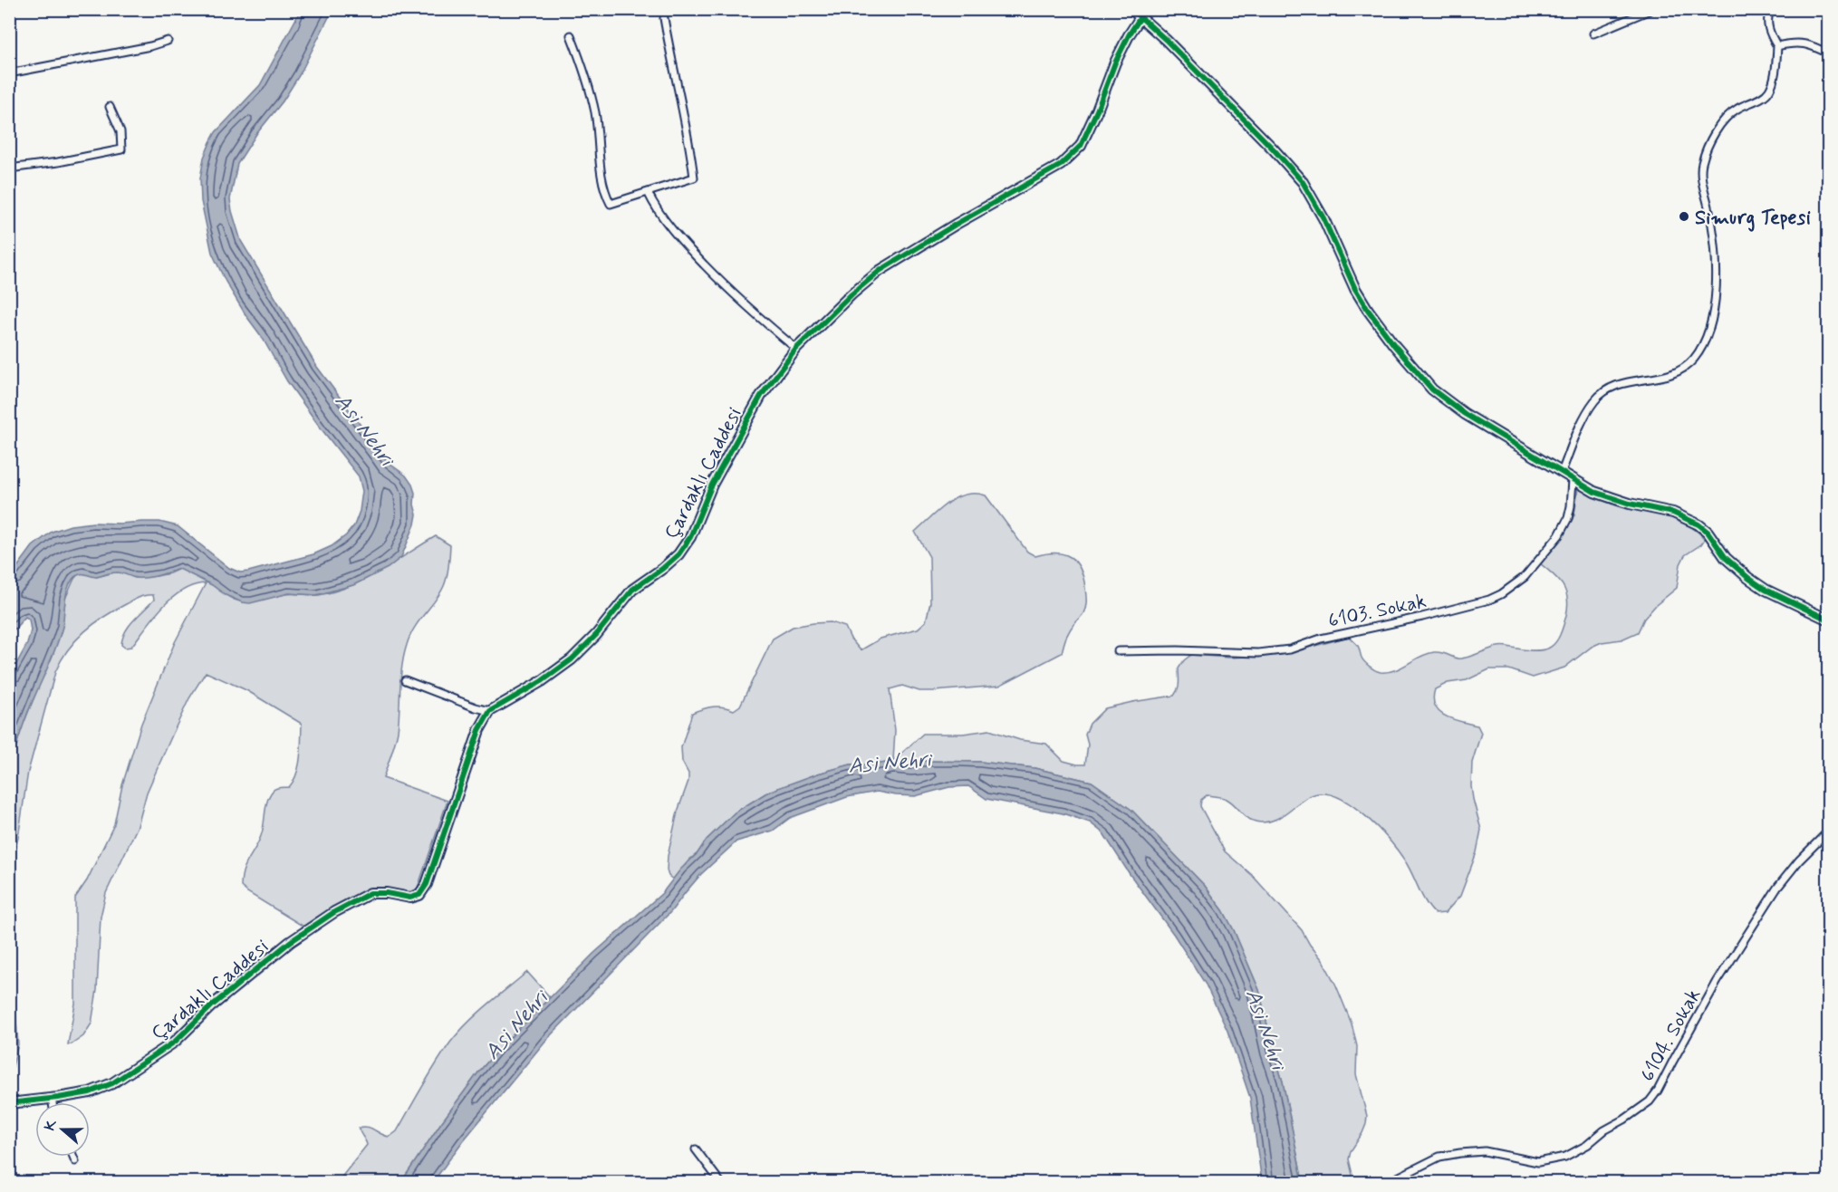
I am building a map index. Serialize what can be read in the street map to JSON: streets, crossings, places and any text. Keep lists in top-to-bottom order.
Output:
{
  "streets": {
    "street": ["Çardaklı Caddesi", "6103. Sokak", "6104. Sokak"]
  },
  "water": ["Asi Nehri"],
  "places": ["Simurg Tepesi"],
  "north": "left"
}
